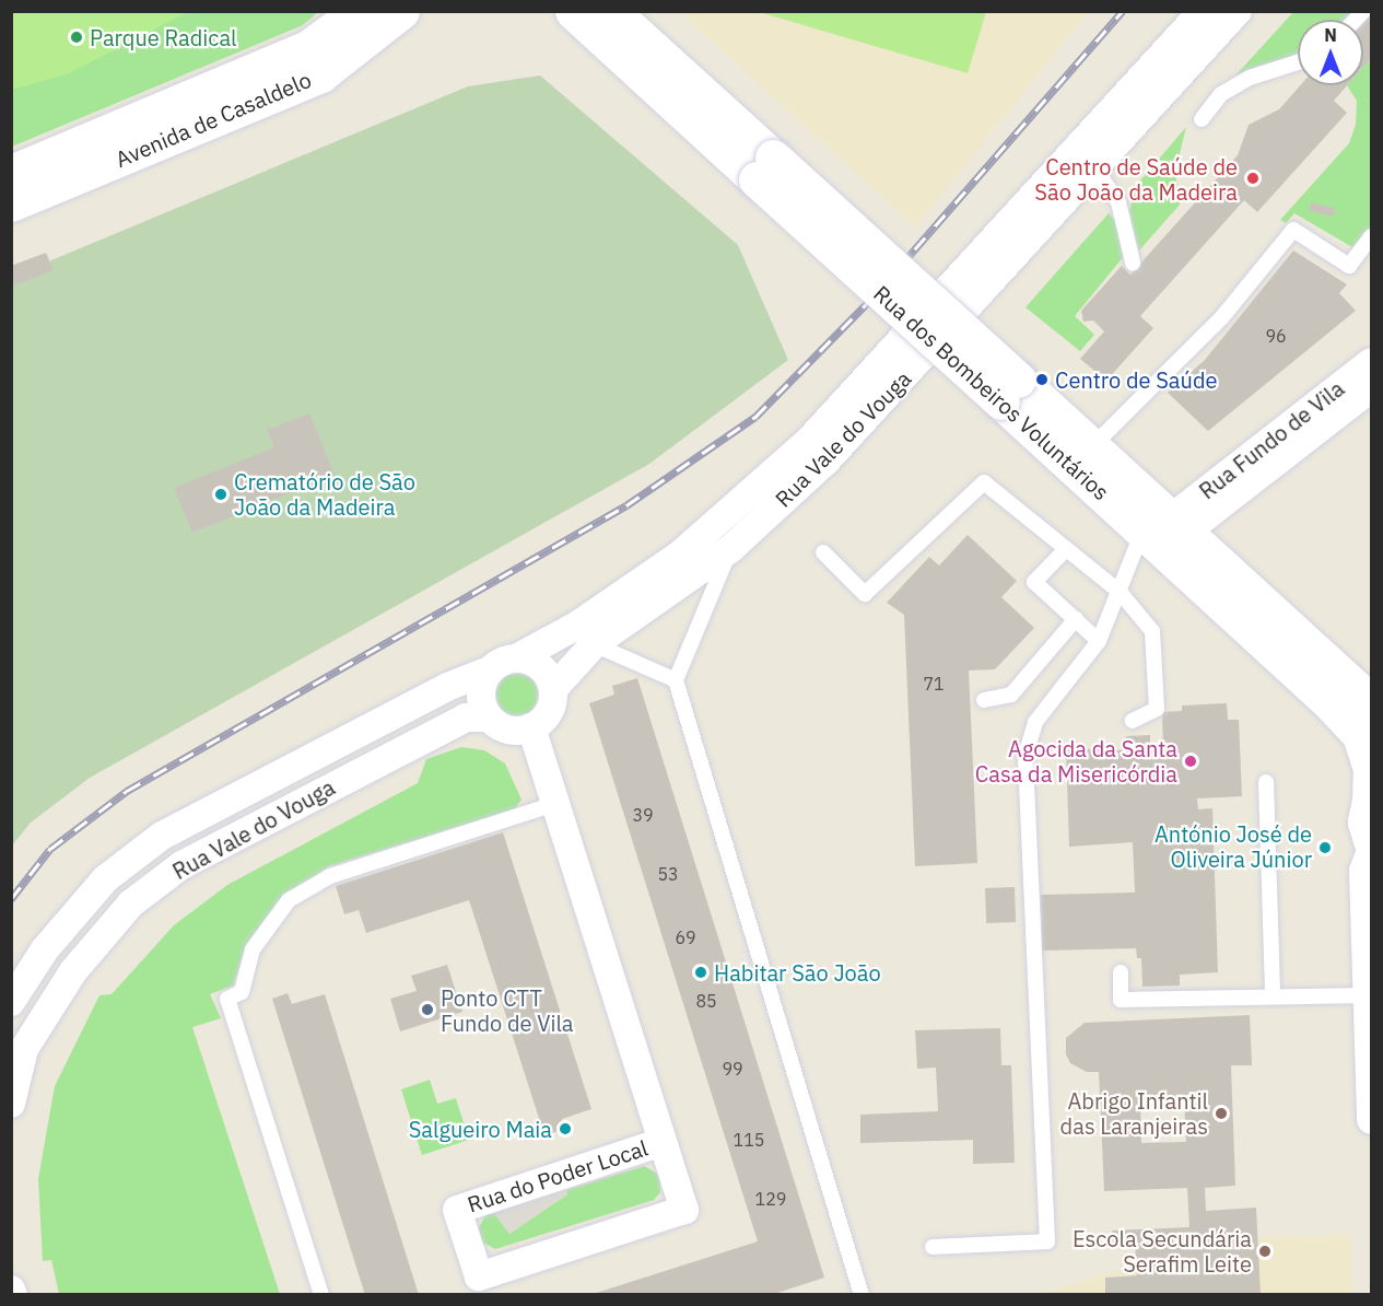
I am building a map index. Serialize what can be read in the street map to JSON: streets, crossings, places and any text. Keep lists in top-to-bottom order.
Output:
{
  "streets": {
    "street": [
      "Avenida de Casaldelo",
      "Rua dos Bombeiros Voluntários",
      "Rua Vale do Vouga",
      "Rua Fundo de Vila",
      "Rua do Poder Local"
    ]
  },
  "crossings": [
    ["Rua dos Bombeiros Voluntários", "Rua Fundo de Vila"],
    ["Rua Vale do Vouga", "Rua do Poder Local"]
  ],
  "places": [
    "Parque Radical",
    "Centro de Saúde de São João da Madeira",
    "Centro de Saúde",
    "Crematório de São João da Madeira",
    "Agocida da Santa Casa da Misericórdia",
    "António José de Oliveira Júnior",
    "Habitar São João",
    "Ponto CTT Fundo de Vila",
    "Abrigo Infantil das Laranjeiras",
    "Salgueiro Maia",
    "Escola Secundária Serafim Leite"
  ],
  "house_numbers": [
    "96",
    "71",
    "39",
    "53",
    "69",
    "85",
    "99",
    "115",
    "129"
  ],
  "north": "top"
}
